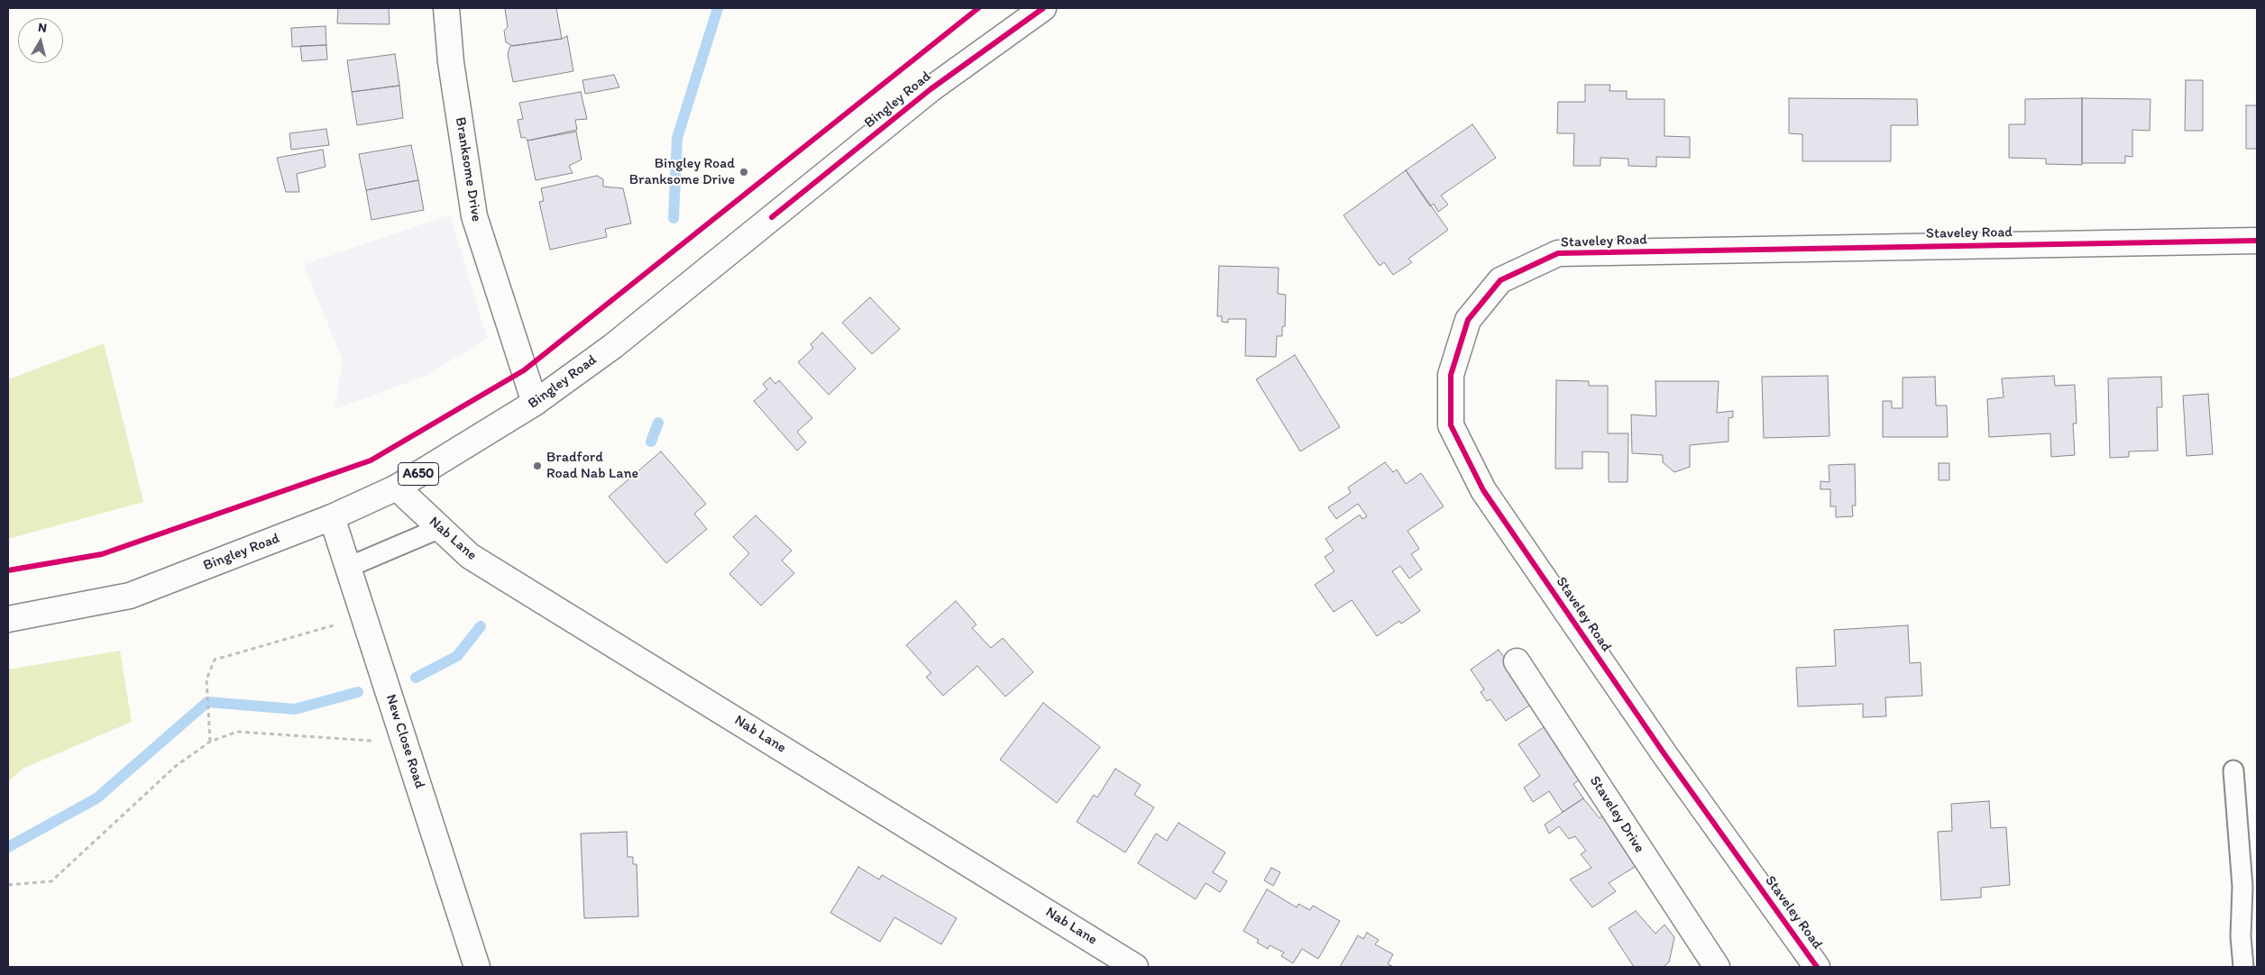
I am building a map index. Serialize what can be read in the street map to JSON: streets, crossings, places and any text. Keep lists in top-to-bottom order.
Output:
{
  "streets": {
    "main road": [
      "Bingley Road",
      "Branksome Drive",
      "Staveley Road",
      "A650",
      "Nab Lane",
      "New Close Road",
      "Staveley Drive"
    ]
  },
  "crossings": [
    ["Bingley Road", "Branksome Drive"],
    ["Bingley Road", "Nab Lane"],
    ["Bingley Road", "New Close Road"]
  ],
  "places": ["Bingley Road Branksome Drive", "Bradford Road Nab Lane"],
  "north": "top"
}
